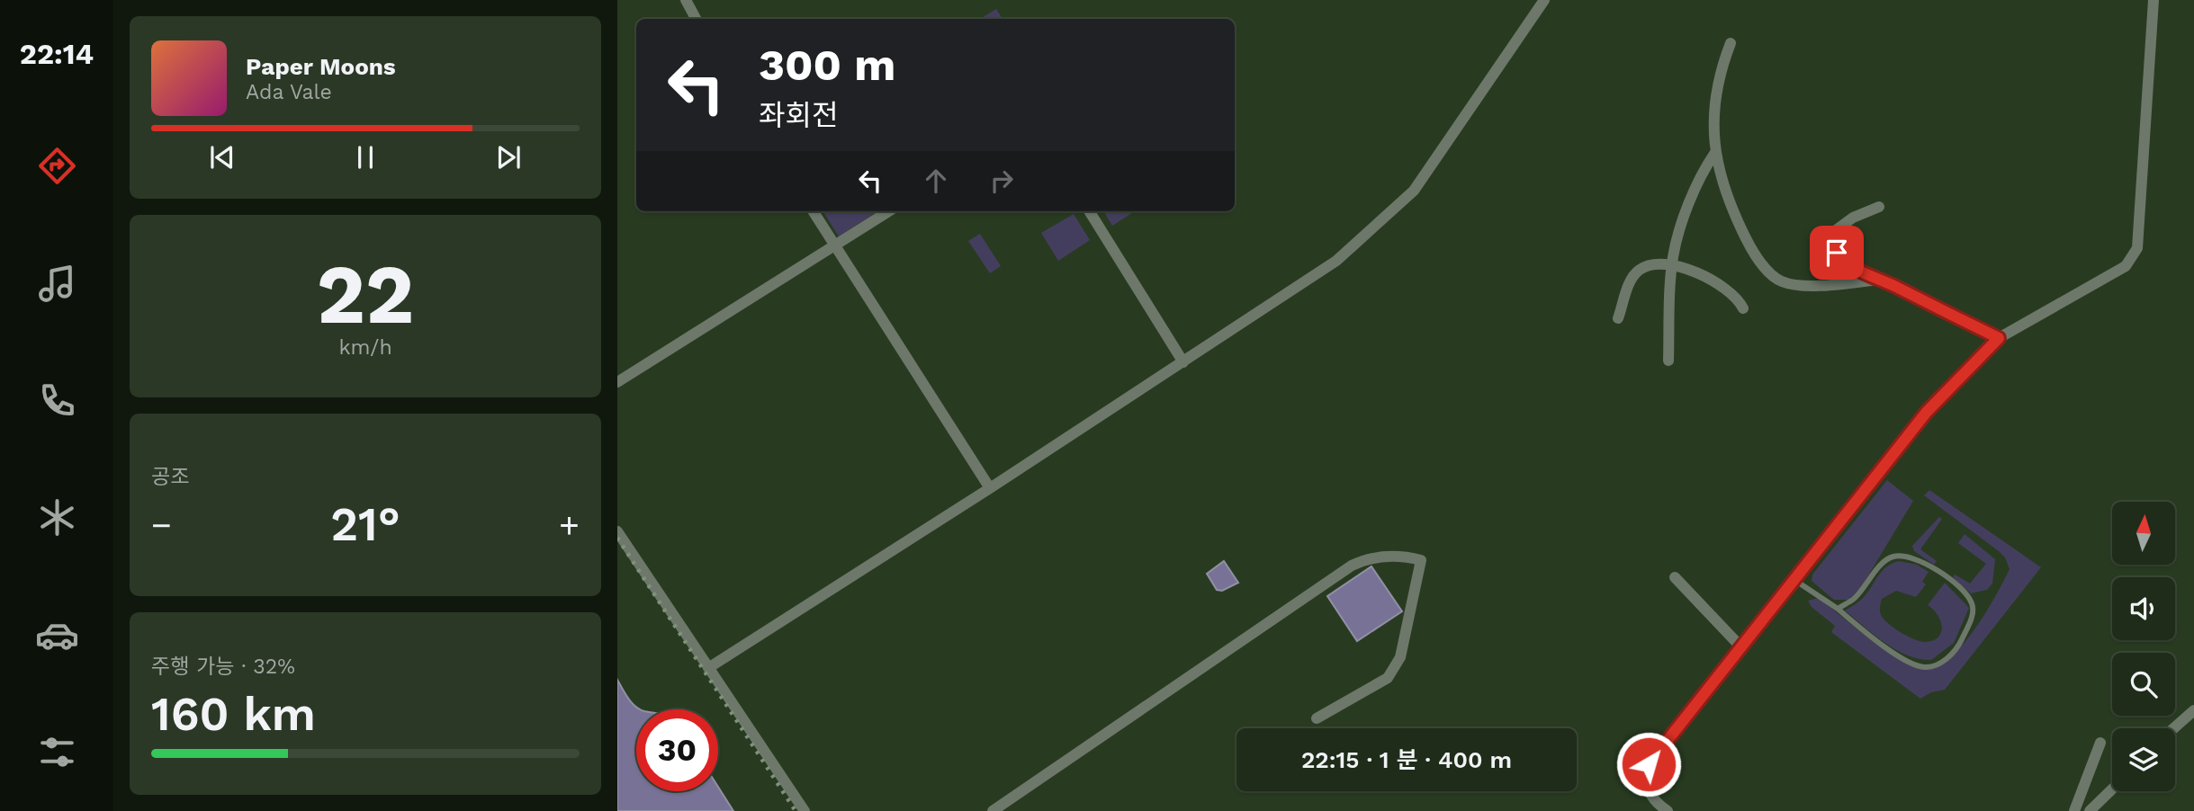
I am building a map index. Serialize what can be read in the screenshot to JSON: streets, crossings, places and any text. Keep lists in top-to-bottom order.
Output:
{
  "north": "top",
  "page": {
    "tabs": "22:14",
    "turn": ["300 m", "좌회전"],
    "song": ["Paper Moons", "Ada Vale"],
    "tile": [
      ["22", "km/h"],
      "공조",
      ["주행 가능 · 32%", "160 km"]
    ],
    "heat": ["−", "21°", "+"],
    "limit": "30",
    "trip": "22:15 · 1 분 · 400 m"
  }
}
